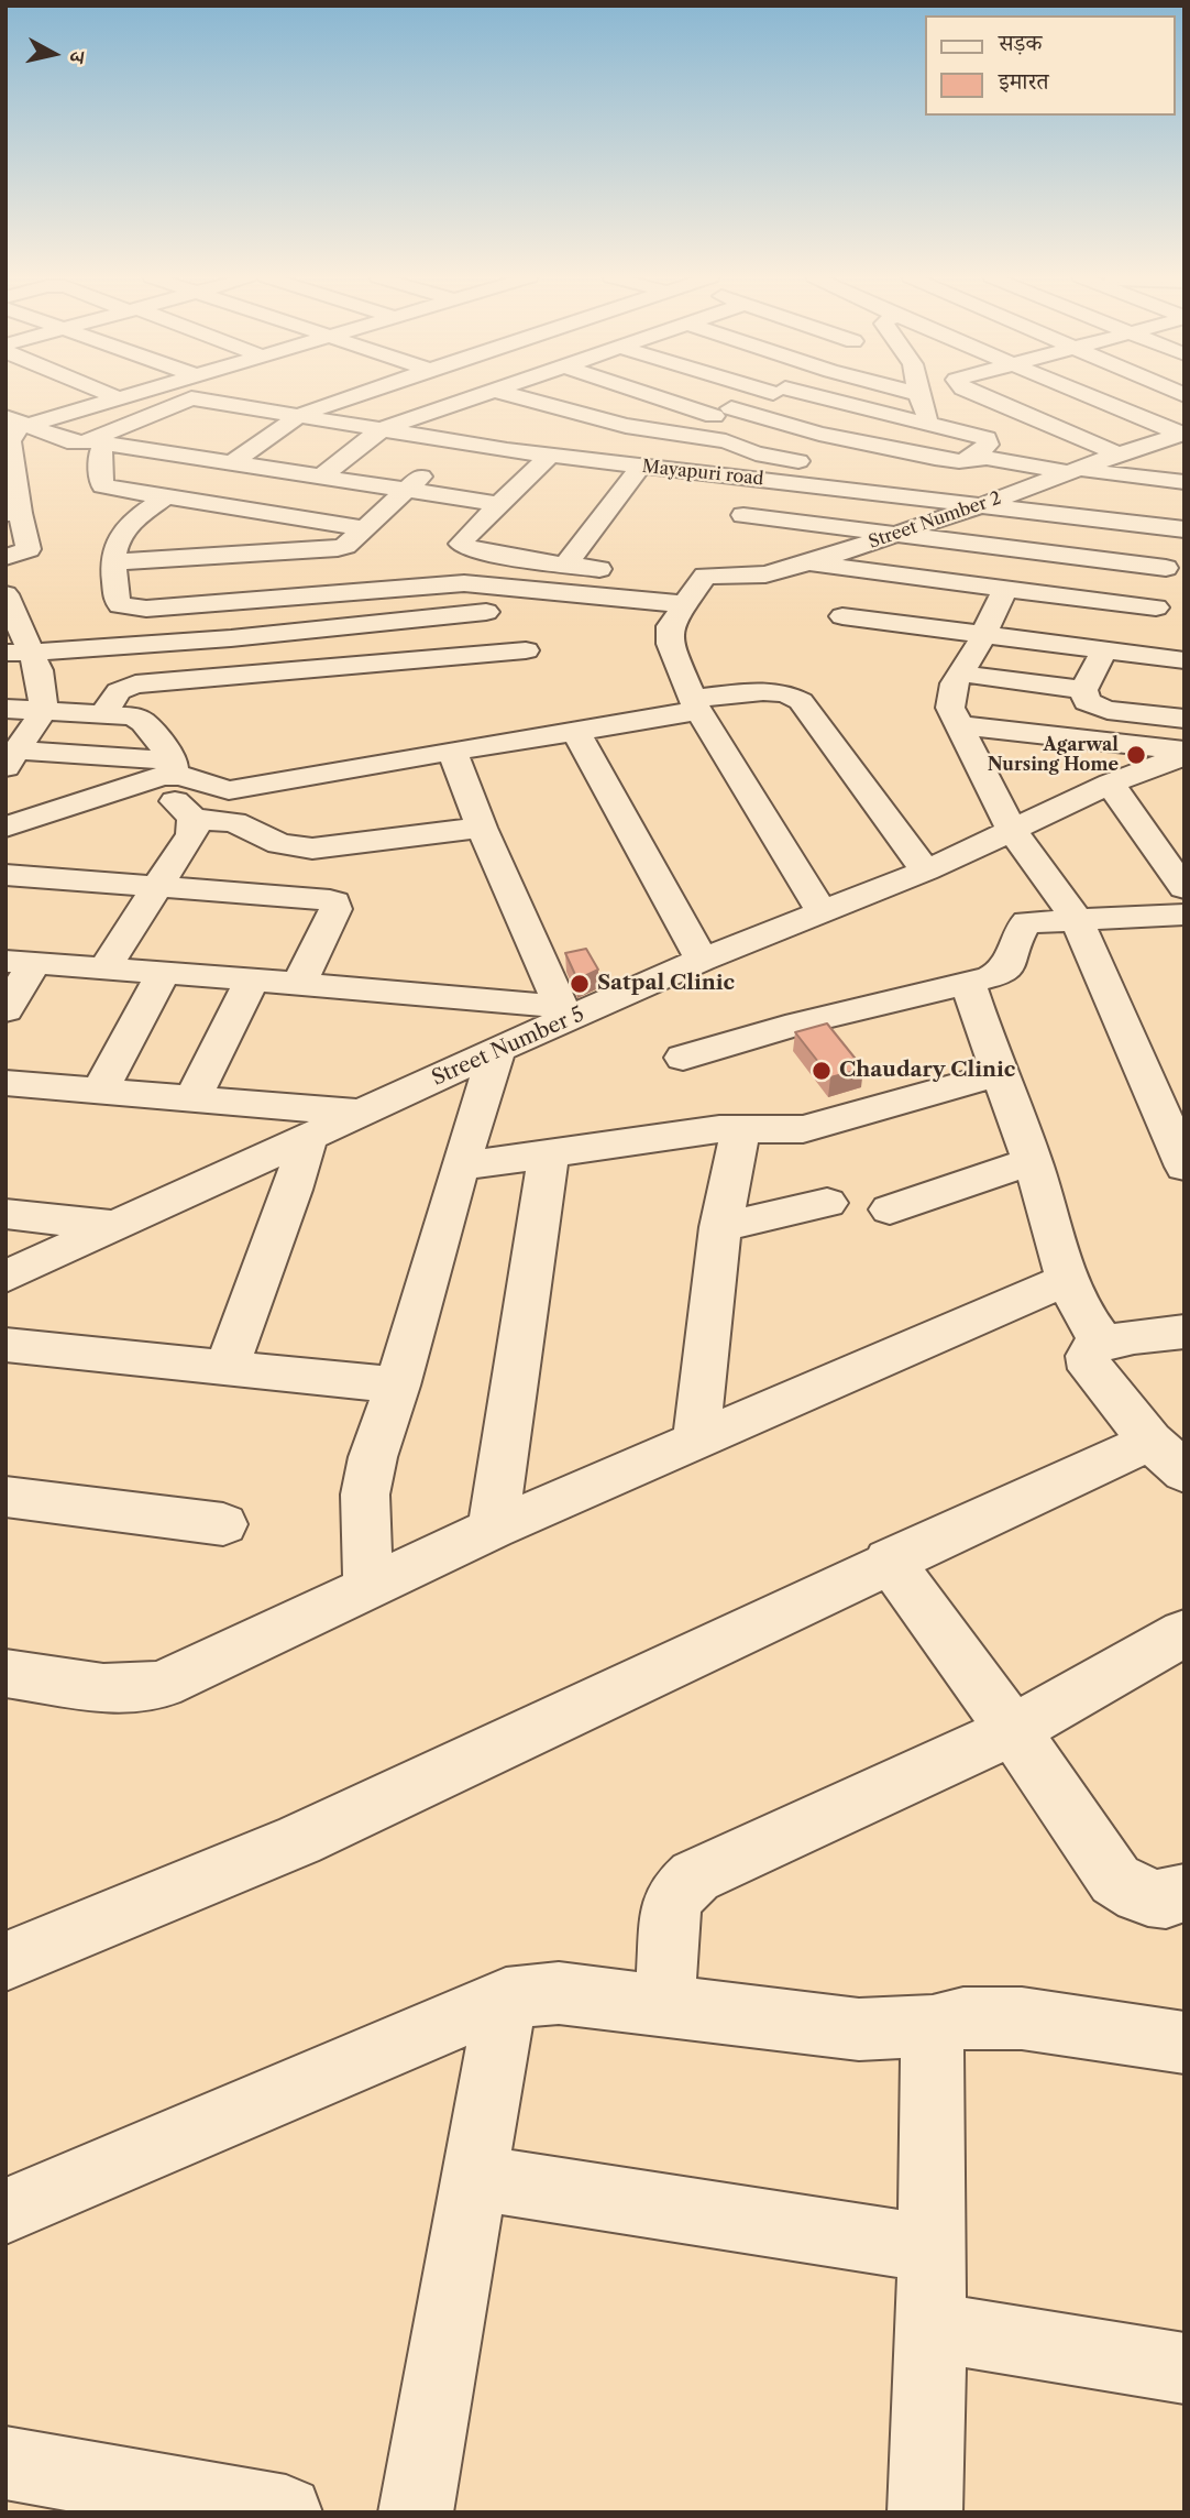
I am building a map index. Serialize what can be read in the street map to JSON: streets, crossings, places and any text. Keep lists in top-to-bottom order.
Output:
{
  "streets": {
    "street": ["Mayapuri road", "Street Number 2", "Street Number 5"]
  },
  "crossings": [
    ["Mayapuri road", "Street Number 2"]
  ],
  "places": ["Agarwal Nursing Home", "Satpal Clinic", "Chaudary Clinic"],
  "legend": ["सड़क", "इमारत"],
  "north": "right"
}
